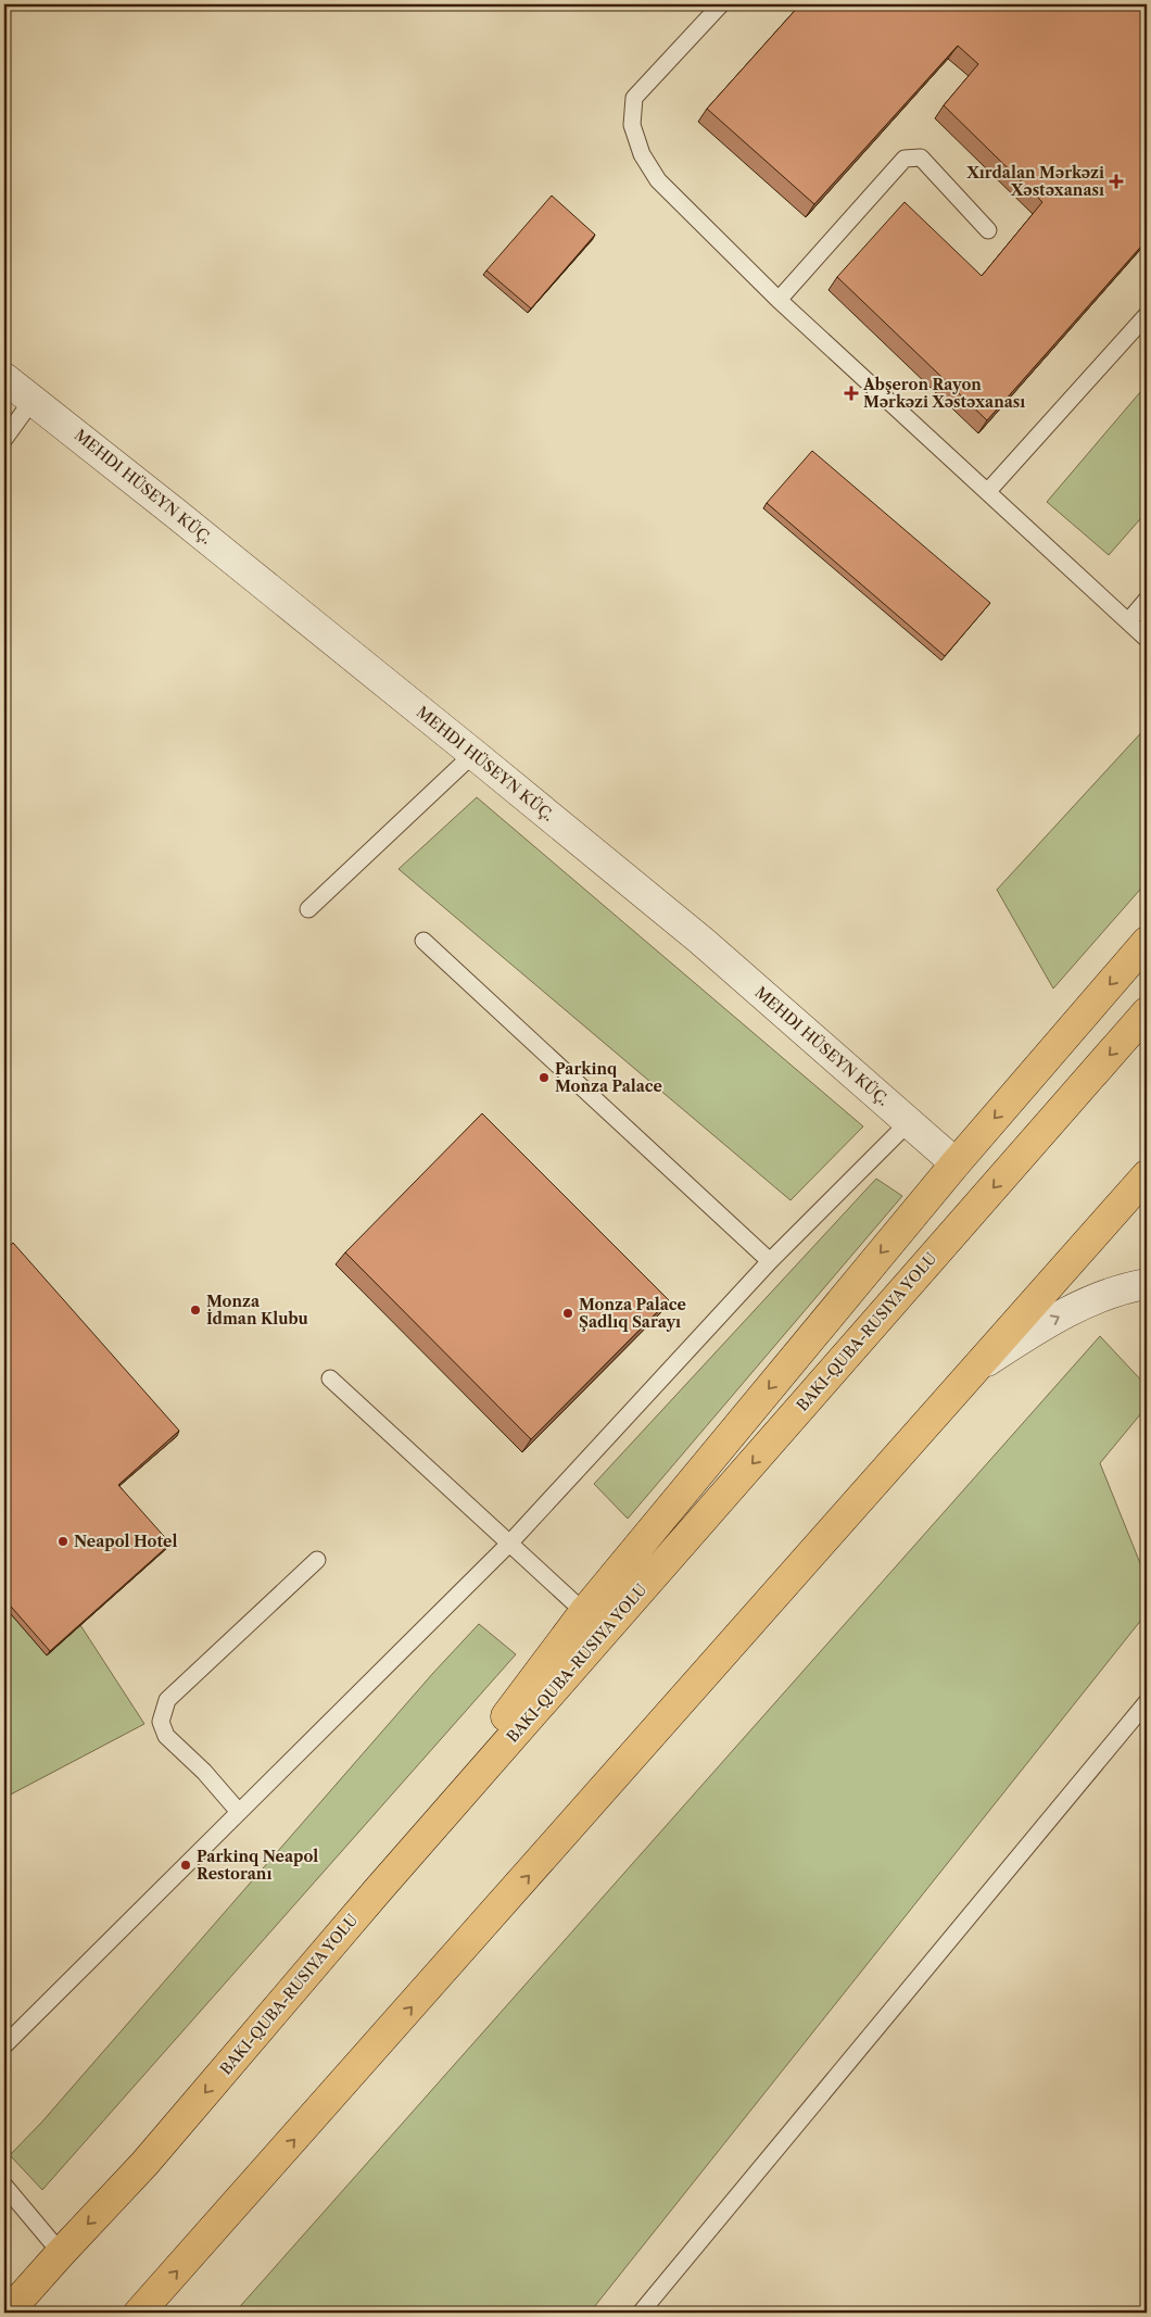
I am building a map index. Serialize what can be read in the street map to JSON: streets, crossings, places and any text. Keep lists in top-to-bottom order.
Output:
{
  "streets": {
    "street": ["MEHDI HÜSEYN KÜÇ."]
  },
  "places": {
    "health": ["Xırdalan Mərkəzi Xəstəxanası", "Abşeron Rayon Mərkəzi Xəstəxanası"],
    "other": [
      "Parkinq Monza Palace",
      "Monza İdman Klubu",
      "Monza Palace Şadlıq Sarayı",
      "Neapol Hotel",
      "Parkinq Neapol Restoranı"
    ]
  }
}
